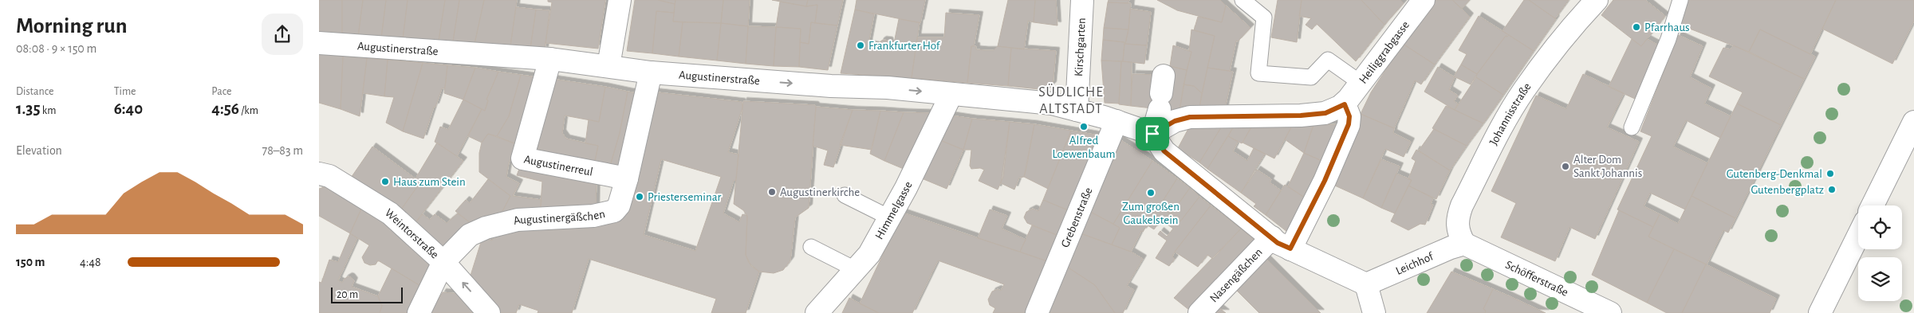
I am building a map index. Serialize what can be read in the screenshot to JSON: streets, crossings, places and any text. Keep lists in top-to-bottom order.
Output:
{
  "streets": {
    "street": [
      "Kirschgarten",
      "Augustinerstraße",
      "Heiliggrabgasse",
      "Johannisstraße",
      "Augustinerreul",
      "Himmelgasse",
      "Augustinergäßchen",
      "Grebenstraße",
      "Weintorstraße",
      "Leichhof",
      "Nasengäßchen",
      "Schöfferstraße"
    ]
  },
  "crossings": [
    ["Kirschgarten", "Augustinerstraße"],
    ["Augustinerstraße", "Heiliggrabgasse"],
    ["Augustinerstraße", "Augustinerreul"],
    ["Augustinerstraße", "Himmelgasse"],
    ["Augustinerstraße", "Augustinergäßchen"],
    ["Augustinerstraße", "Grebenstraße"],
    ["Johannisstraße", "Leichhof"],
    ["Johannisstraße", "Schöfferstraße"],
    ["Augustinerreul", "Augustinergäßchen"],
    ["Augustinergäßchen", "Weintorstraße"],
    ["Leichhof", "Schöfferstraße"]
  ],
  "one_way": ["Augustinerstraße"],
  "districts": ["SÜDLICHE ALTSTADT"],
  "places": [
    "Pfarrhaus",
    "Frankfurter Hof",
    "Alfred Loewenbaum",
    "Alter Dom Sankt Johannis",
    "Gutenberg-Denkmal",
    "Haus zum Stein",
    "Gutenbergplatz",
    "Augustinerkirche",
    "Zum großen Gaukelstein",
    "Priesterseminar"
  ],
  "scale_bar": "20 m",
  "page": {
    "heading": ["Morning run", "08:08 · 9 × 150 m"],
    "stats": [
      ["Distance", "1.35 km"],
      ["Time", "6:40"],
      ["Pace", "4:56 /km"]
    ],
    "chart": ["Elevation", "78–83 m"],
    "list": [
      {
        "name": "150 m",
        "note": "4:48"
      }
    ],
    "scale": "20 m"
  }
}
